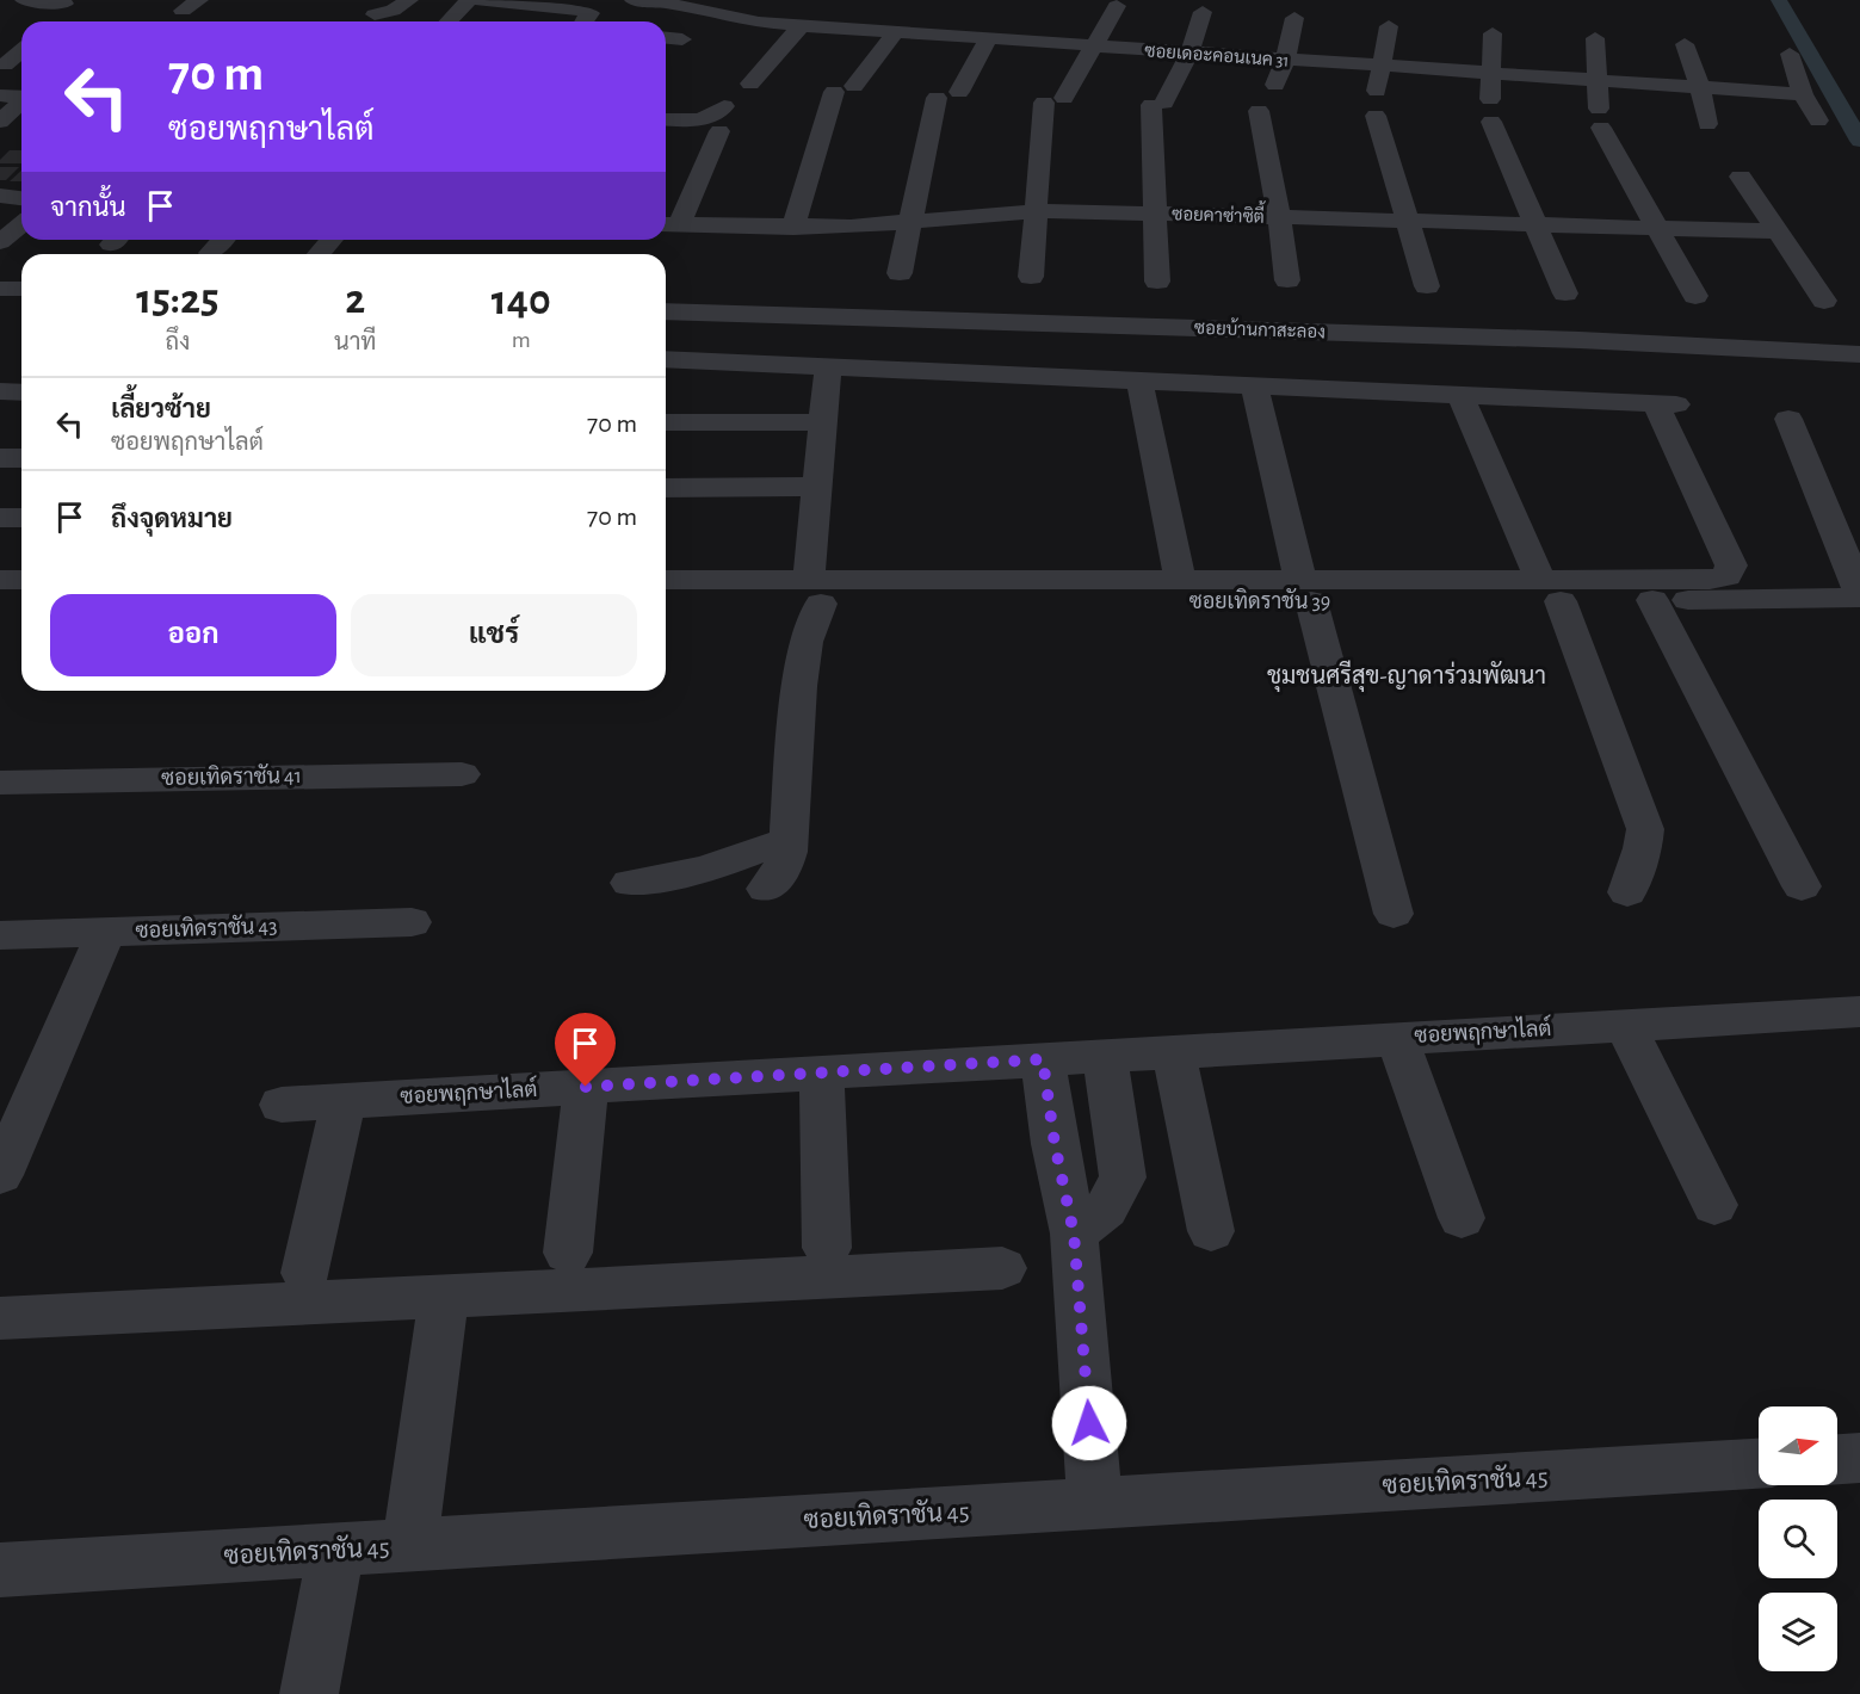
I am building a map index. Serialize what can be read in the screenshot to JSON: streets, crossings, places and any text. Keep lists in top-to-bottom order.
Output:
{
  "streets": {
    "street": [
      "ซอยเดอะคอนเนค 31",
      "ซอยคาซ่าซิตี้",
      "ซอยบ้านกาสะลอง",
      "ซอยเทิดราชัน 39",
      "ซอยเทิดราชัน 41",
      "ซอยเทิดราชัน 43",
      "ซอยพฤกษาไลต์",
      "ซอยเทิดราชัน 45"
    ]
  },
  "districts": ["ชุมชนศรีสุข-ญาดาร่วมพัฒนา"],
  "north": "right",
  "page": {
    "turn": ["70 m", "ซอยพฤกษาไลต์"],
    "then": "จากนั้น",
    "eta": [
      "15:25",
      "ถึง",
      "2",
      "นาที",
      "140",
      "m"
    ],
    "list": [
      {
        "name": "เลี้ยวซ้าย",
        "note": "ซอยพฤกษาไลต์",
        "value": "70 m"
      },
      {
        "name": "ถึงจุดหมาย",
        "value": "70 m"
      }
    ],
    "buttons": ["ออก", "แชร์"]
  }
}
